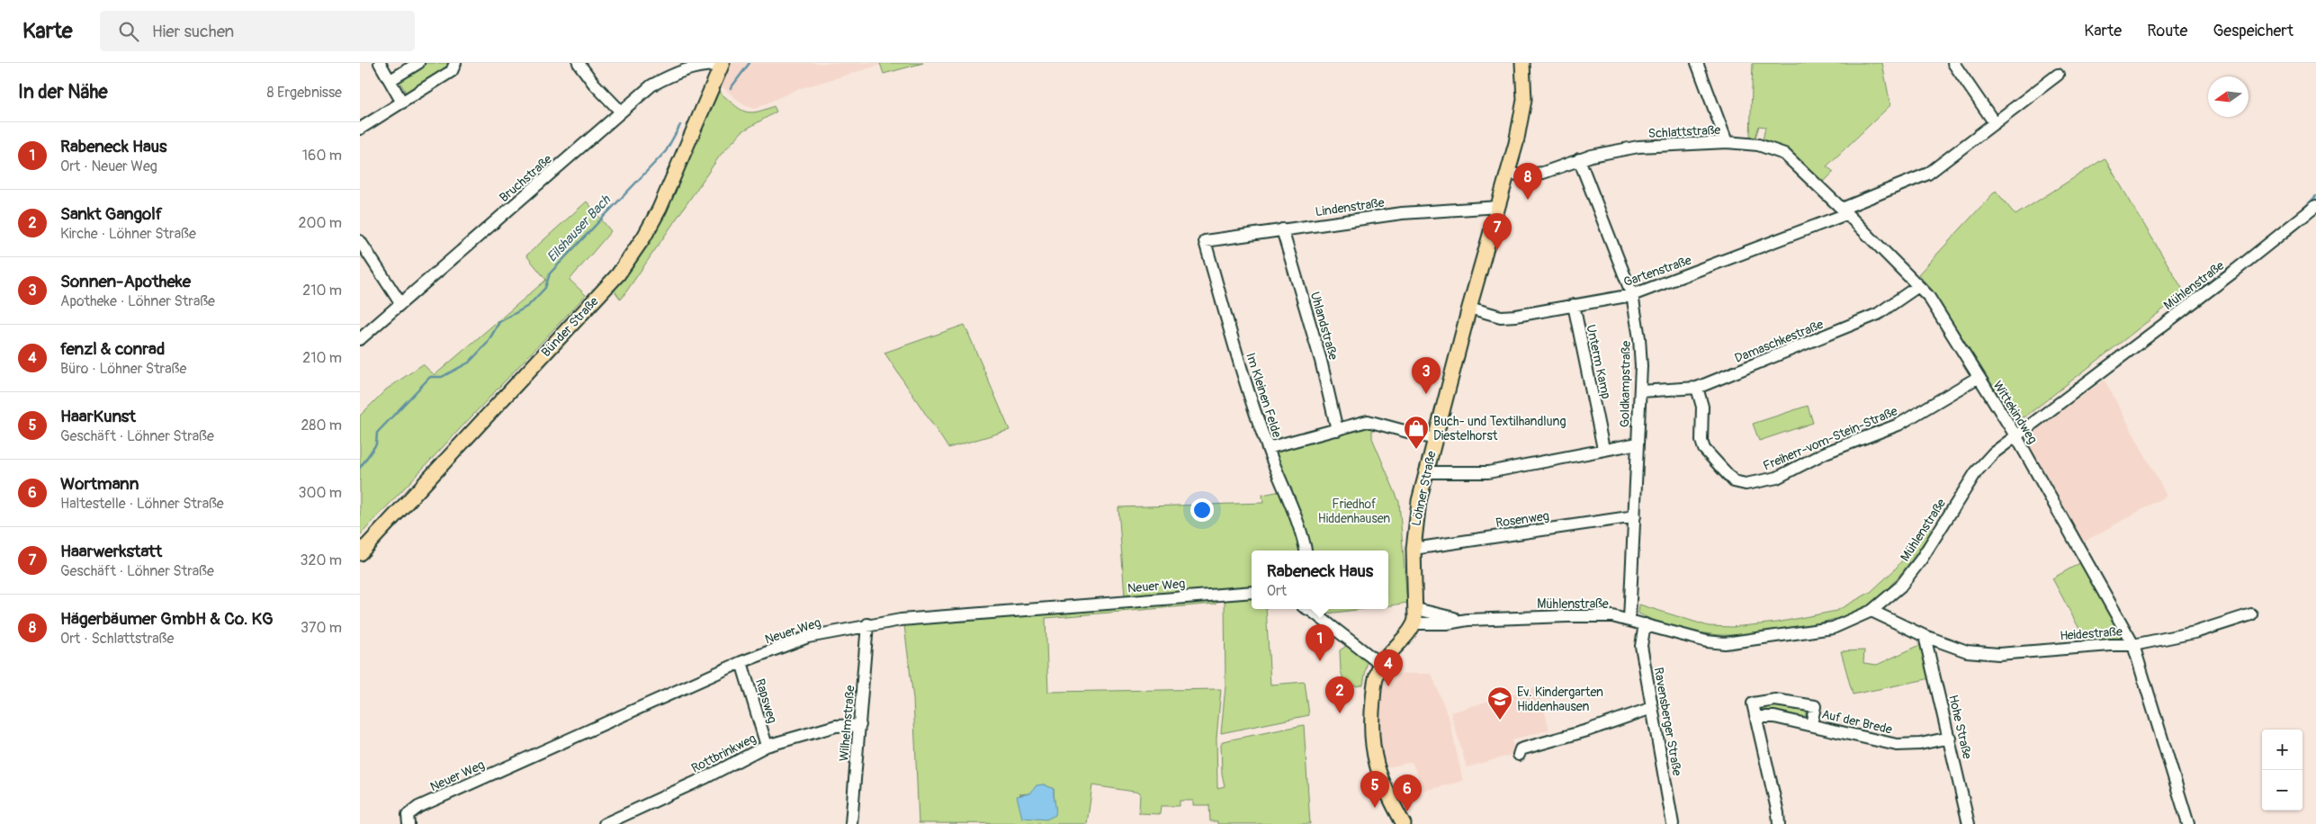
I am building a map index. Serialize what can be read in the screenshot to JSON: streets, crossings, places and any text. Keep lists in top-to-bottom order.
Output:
{
  "streets": {
    "main road": ["Bünder Straße", "Löhner Straße"],
    "street": [
      "Schlattstraße",
      "Bruchstraße",
      "Lindenstraße",
      "Gartenstraße",
      "Mühlenstraße",
      "Uhlandstraße",
      "Damaschkestraße",
      "Unterm Kamp",
      "Goldkampstraße",
      "Im Kleinen Felde",
      "Wittekindweg",
      "Freiherr-vom-Stein-Straße",
      "Rosenweg",
      "Neuer Weg",
      "Heidestraße",
      "Rapsweg",
      "Ravensberger Straße",
      "Auf der Brede",
      "Wilhelmstraße",
      "Hohe Straße",
      "Rottbrinkweg"
    ]
  },
  "crossings": [
    ["Schlattstraße", "Gartenstraße"],
    ["Schlattstraße", "Goldkampstraße"],
    ["Schlattstraße", "Wittekindweg"],
    ["Schlattstraße", "Löhner Straße"],
    ["Bruchstraße", "Bünder Straße"],
    ["Lindenstraße", "Uhlandstraße"],
    ["Lindenstraße", "Im Kleinen Felde"],
    ["Lindenstraße", "Löhner Straße"],
    ["Gartenstraße", "Unterm Kamp"],
    ["Gartenstraße", "Goldkampstraße"],
    ["Gartenstraße", "Wittekindweg"],
    ["Gartenstraße", "Löhner Straße"],
    ["Mühlenstraße", "Goldkampstraße"],
    ["Mühlenstraße", "Wittekindweg"],
    ["Mühlenstraße", "Löhner Straße"],
    ["Mühlenstraße", "Heidestraße"],
    ["Mühlenstraße", "Ravensberger Straße"],
    ["Damaschkestraße", "Goldkampstraße"],
    ["Damaschkestraße", "Wittekindweg"],
    ["Damaschkestraße", "Freiherr-vom-Stein-Straße"],
    ["Goldkampstraße", "Rosenweg"],
    ["Wittekindweg", "Freiherr-vom-Stein-Straße"],
    ["Wittekindweg", "Heidestraße"],
    ["Löhner Straße", "Rosenweg"],
    ["Neuer Weg", "Rapsweg"],
    ["Neuer Weg", "Wilhelmstraße"],
    ["Heidestraße", "Hohe Straße"],
    ["Rapsweg", "Rottbrinkweg"],
    ["Auf der Brede", "Hohe Straße"],
    ["Wilhelmstraße", "Rottbrinkweg"]
  ],
  "water": ["Eilshauser Bach"],
  "parks": ["Friedhof Hiddenhausen"],
  "places": {
    "shop": ["Buch- und Textilhandlung Diestelhorst"],
    "school or university": ["Ev. Kindergarten Hiddenhausen"]
  },
  "north": "left",
  "page": {
    "header": "Karte",
    "search": "Hier suchen",
    "nav": ["Karte", "Route", "Gespeichert"],
    "heading": ["In der Nähe", "8 Ergebnisse"],
    "list": [
      {
        "mark": "1",
        "name": "Rabeneck Haus",
        "note": "Ort · Neuer Weg",
        "value": "160 m"
      },
      {
        "mark": "2",
        "name": "Sankt Gangolf",
        "note": "Kirche · Löhner Straße",
        "value": "200 m"
      },
      {
        "mark": "3",
        "name": "Sonnen-Apotheke",
        "note": "Apotheke · Löhner Straße",
        "value": "210 m"
      },
      {
        "mark": "4",
        "name": "fenzl & conrad",
        "note": "Büro · Löhner Straße",
        "value": "210 m"
      },
      {
        "mark": "5",
        "name": "HaarKunst",
        "note": "Geschäft · Löhner Straße",
        "value": "280 m"
      },
      {
        "mark": "6",
        "name": "Wortmann",
        "note": "Haltestelle · Löhner Straße",
        "value": "300 m"
      },
      {
        "mark": "7",
        "name": "Haarwerkstatt",
        "note": "Geschäft · Löhner Straße",
        "value": "320 m"
      },
      {
        "mark": "8",
        "name": "Hägerbäumer GmbH & Co. KG",
        "note": "Ort · Schlattstraße",
        "value": "370 m"
      }
    ],
    "pins": [
      "8",
      "7",
      "3",
      "1",
      "4",
      "2",
      "5",
      "6"
    ],
    "popup": ["Rabeneck Haus", "Ort"],
    "map_buttons": ["+", "−"]
  }
}
